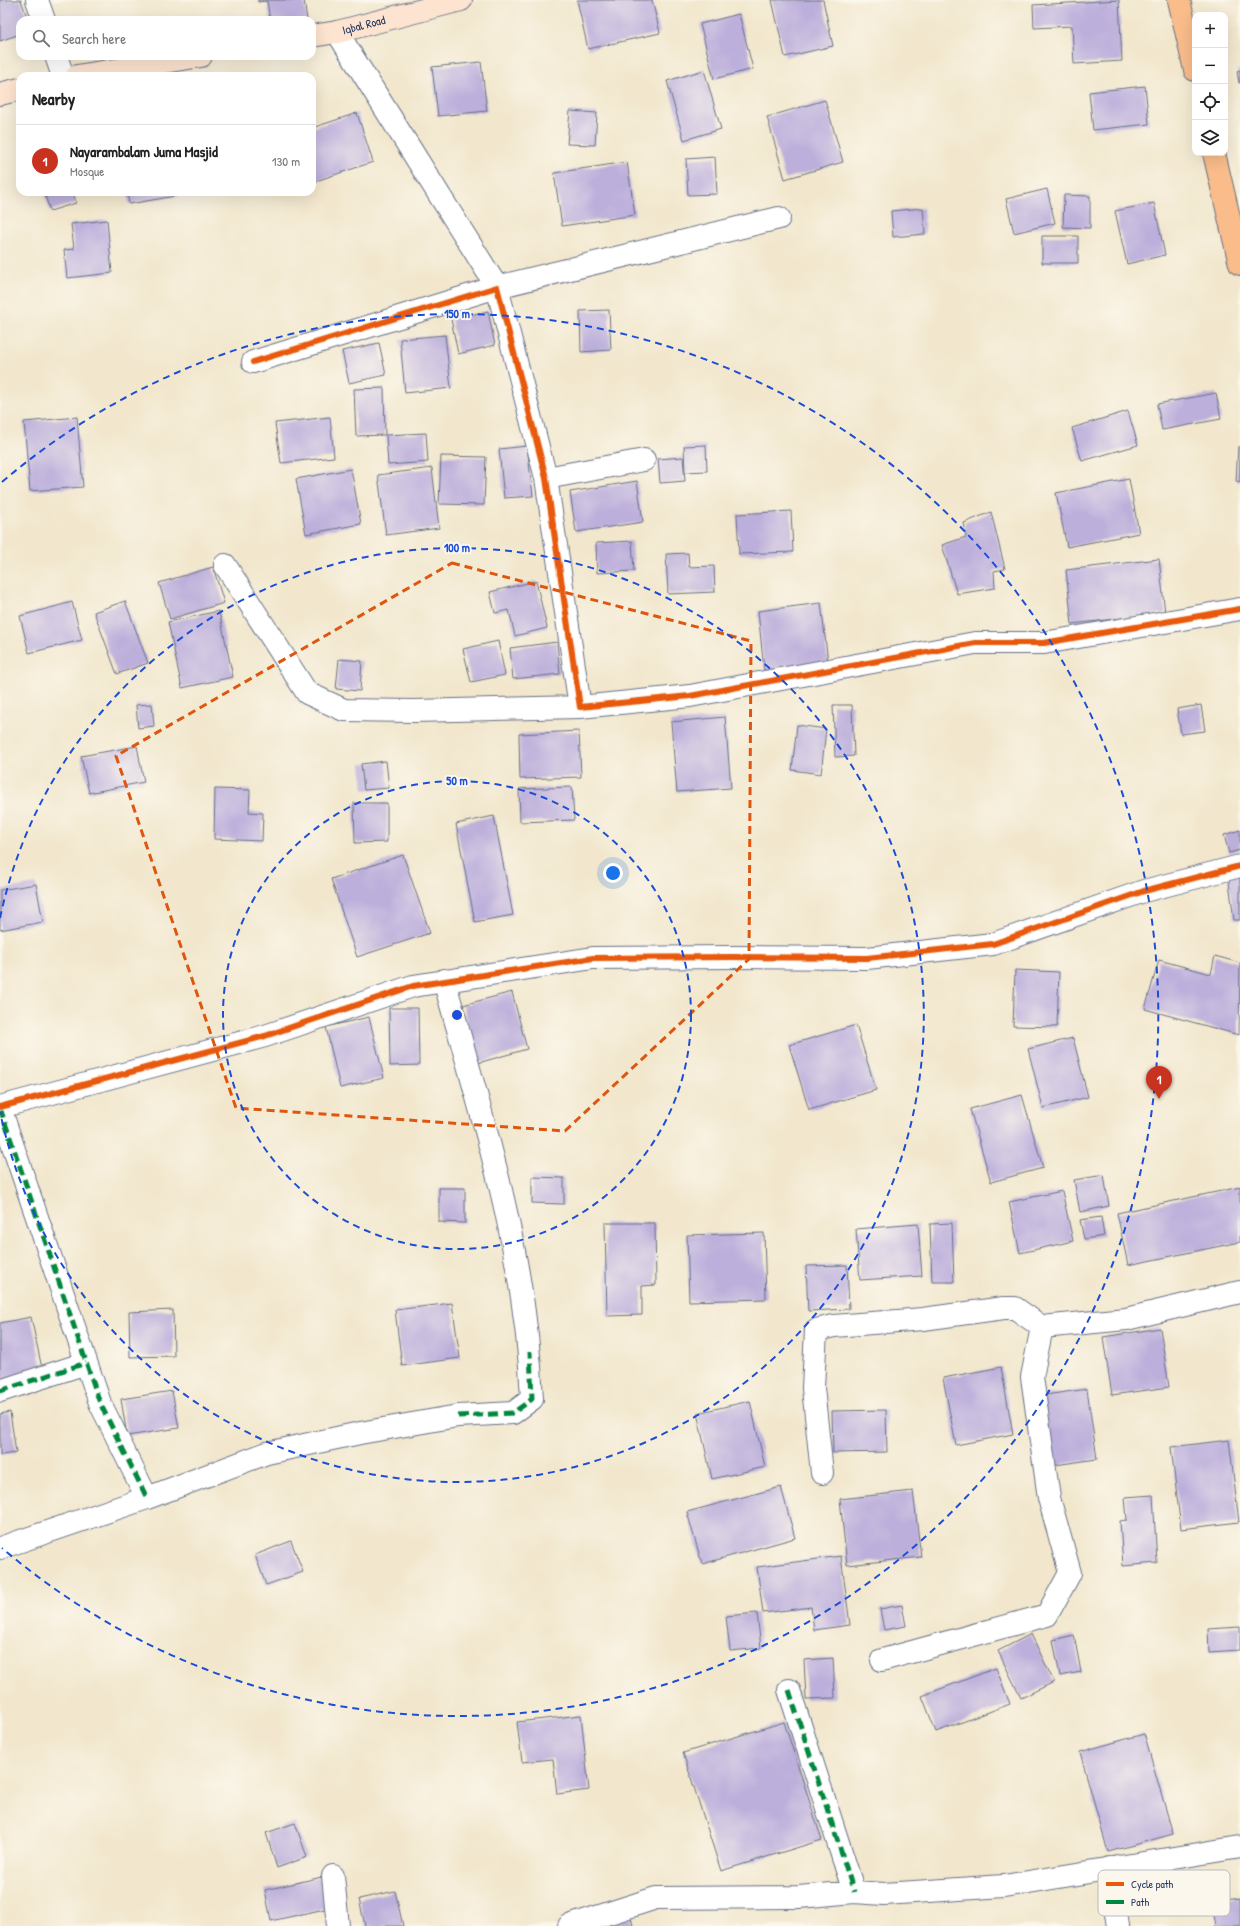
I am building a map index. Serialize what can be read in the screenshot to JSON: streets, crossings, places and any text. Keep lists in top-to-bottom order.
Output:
{
  "streets": {
    "main road": ["Iqbal Road"]
  },
  "legend": ["Cycle path", "Path"],
  "page": {
    "map_buttons": ["+", "−"],
    "search": "Search here",
    "heading": "Nearby",
    "list": [
      {
        "mark": "1",
        "name": "Nayarambalam Juma Masjid",
        "note": "Mosque",
        "value": "130 m"
      }
    ],
    "pins": "1"
  },
  "rings": ["150 m", "100 m", "50 m"]
}
